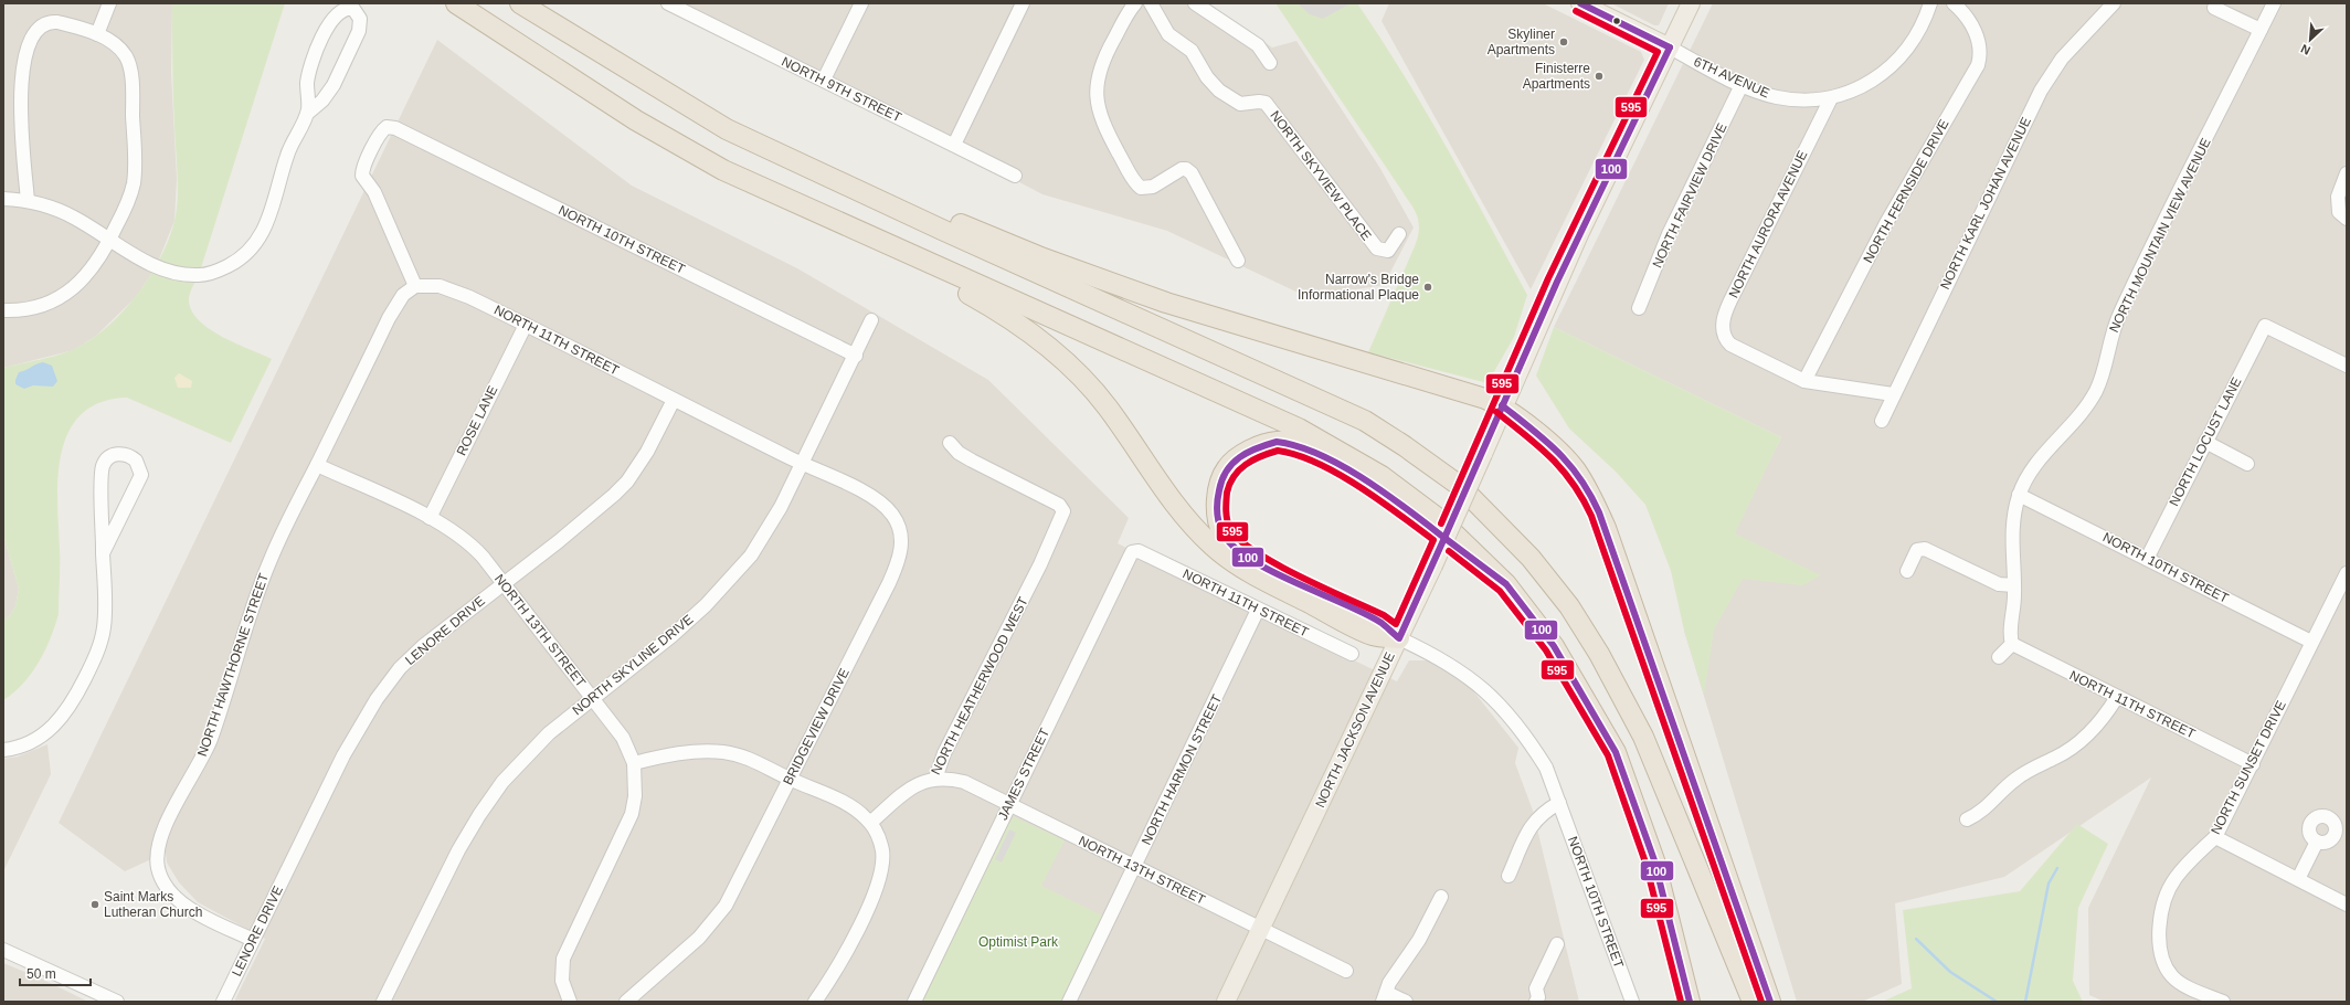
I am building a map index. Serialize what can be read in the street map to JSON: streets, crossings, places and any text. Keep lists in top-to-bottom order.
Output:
{
  "streets": {
    "main road": ["6TH AVENUE", "NORTH JACKSON AVENUE"],
    "street": [
      "NORTH 9TH STREET",
      "NORTH SKYVIEW PLACE",
      "NORTH FERNSIDE DRIVE",
      "NORTH FAIRVIEW DRIVE",
      "NORTH KARL JOHAN AVENUE",
      "NORTH AURORA AVENUE",
      "NORTH MOUNTAIN VIEW AVENUE",
      "NORTH 10TH STREET",
      "NORTH 11TH STREET",
      "ROSE LANE",
      "NORTH LOCUST LANE",
      "LENORE DRIVE",
      "NORTH 13TH STREET",
      "NORTH HAWTHORNE STREET",
      "NORTH SKYLINE DRIVE",
      "NORTH HEATHERWOOD WEST",
      "BRIDGEVIEW DRIVE",
      "NORTH SUNSET DRIVE",
      "NORTH HARMON STREET",
      "JAMES STREET"
    ]
  },
  "crossings": [
    ["6TH AVENUE", "NORTH FAIRVIEW DRIVE"],
    ["6TH AVENUE", "NORTH AURORA AVENUE"],
    ["6TH AVENUE", "NORTH JACKSON AVENUE"],
    ["NORTH FERNSIDE DRIVE", "NORTH AURORA AVENUE"],
    ["NORTH MOUNTAIN VIEW AVENUE", "NORTH 10TH STREET"],
    ["NORTH MOUNTAIN VIEW AVENUE", "NORTH 11TH STREET"],
    ["NORTH 10TH STREET", "NORTH 11TH STREET"],
    ["NORTH 10TH STREET", "NORTH LOCUST LANE"],
    ["NORTH 10TH STREET", "NORTH HAWTHORNE STREET"],
    ["NORTH 10TH STREET", "NORTH SKYLINE DRIVE"],
    ["NORTH 10TH STREET", "NORTH JACKSON AVENUE"],
    ["NORTH 10TH STREET", "NORTH SUNSET DRIVE"],
    ["NORTH 11TH STREET", "ROSE LANE"],
    ["NORTH 11TH STREET", "LENORE DRIVE"],
    ["NORTH 11TH STREET", "NORTH HAWTHORNE STREET"],
    ["NORTH 11TH STREET", "NORTH SKYLINE DRIVE"],
    ["NORTH 11TH STREET", "BRIDGEVIEW DRIVE"],
    ["NORTH 11TH STREET", "NORTH SUNSET DRIVE"],
    ["NORTH 11TH STREET", "NORTH HARMON STREET"],
    ["NORTH 11TH STREET", "JAMES STREET"],
    ["ROSE LANE", "NORTH 13TH STREET"],
    ["LENORE DRIVE", "NORTH 13TH STREET"],
    ["LENORE DRIVE", "NORTH HAWTHORNE STREET"],
    ["NORTH 13TH STREET", "NORTH HAWTHORNE STREET"],
    ["NORTH 13TH STREET", "NORTH SKYLINE DRIVE"],
    ["NORTH 13TH STREET", "NORTH HEATHERWOOD WEST"],
    ["NORTH 13TH STREET", "NORTH JACKSON AVENUE"],
    ["NORTH 13TH STREET", "NORTH HARMON STREET"],
    ["NORTH 13TH STREET", "JAMES STREET"],
    ["NORTH SKYLINE DRIVE", "BRIDGEVIEW DRIVE"]
  ],
  "parks": ["Optimist Park"],
  "places": [
    "Skyliner Apartments",
    "Finisterre Apartments",
    "Narrow's Bridge Informational Plaque",
    "Saint Marks Lutheran Church"
  ],
  "lines": ["transit line 100", "transit line 595"],
  "scale_bar": "50 m",
  "north": "bottom left"
}
